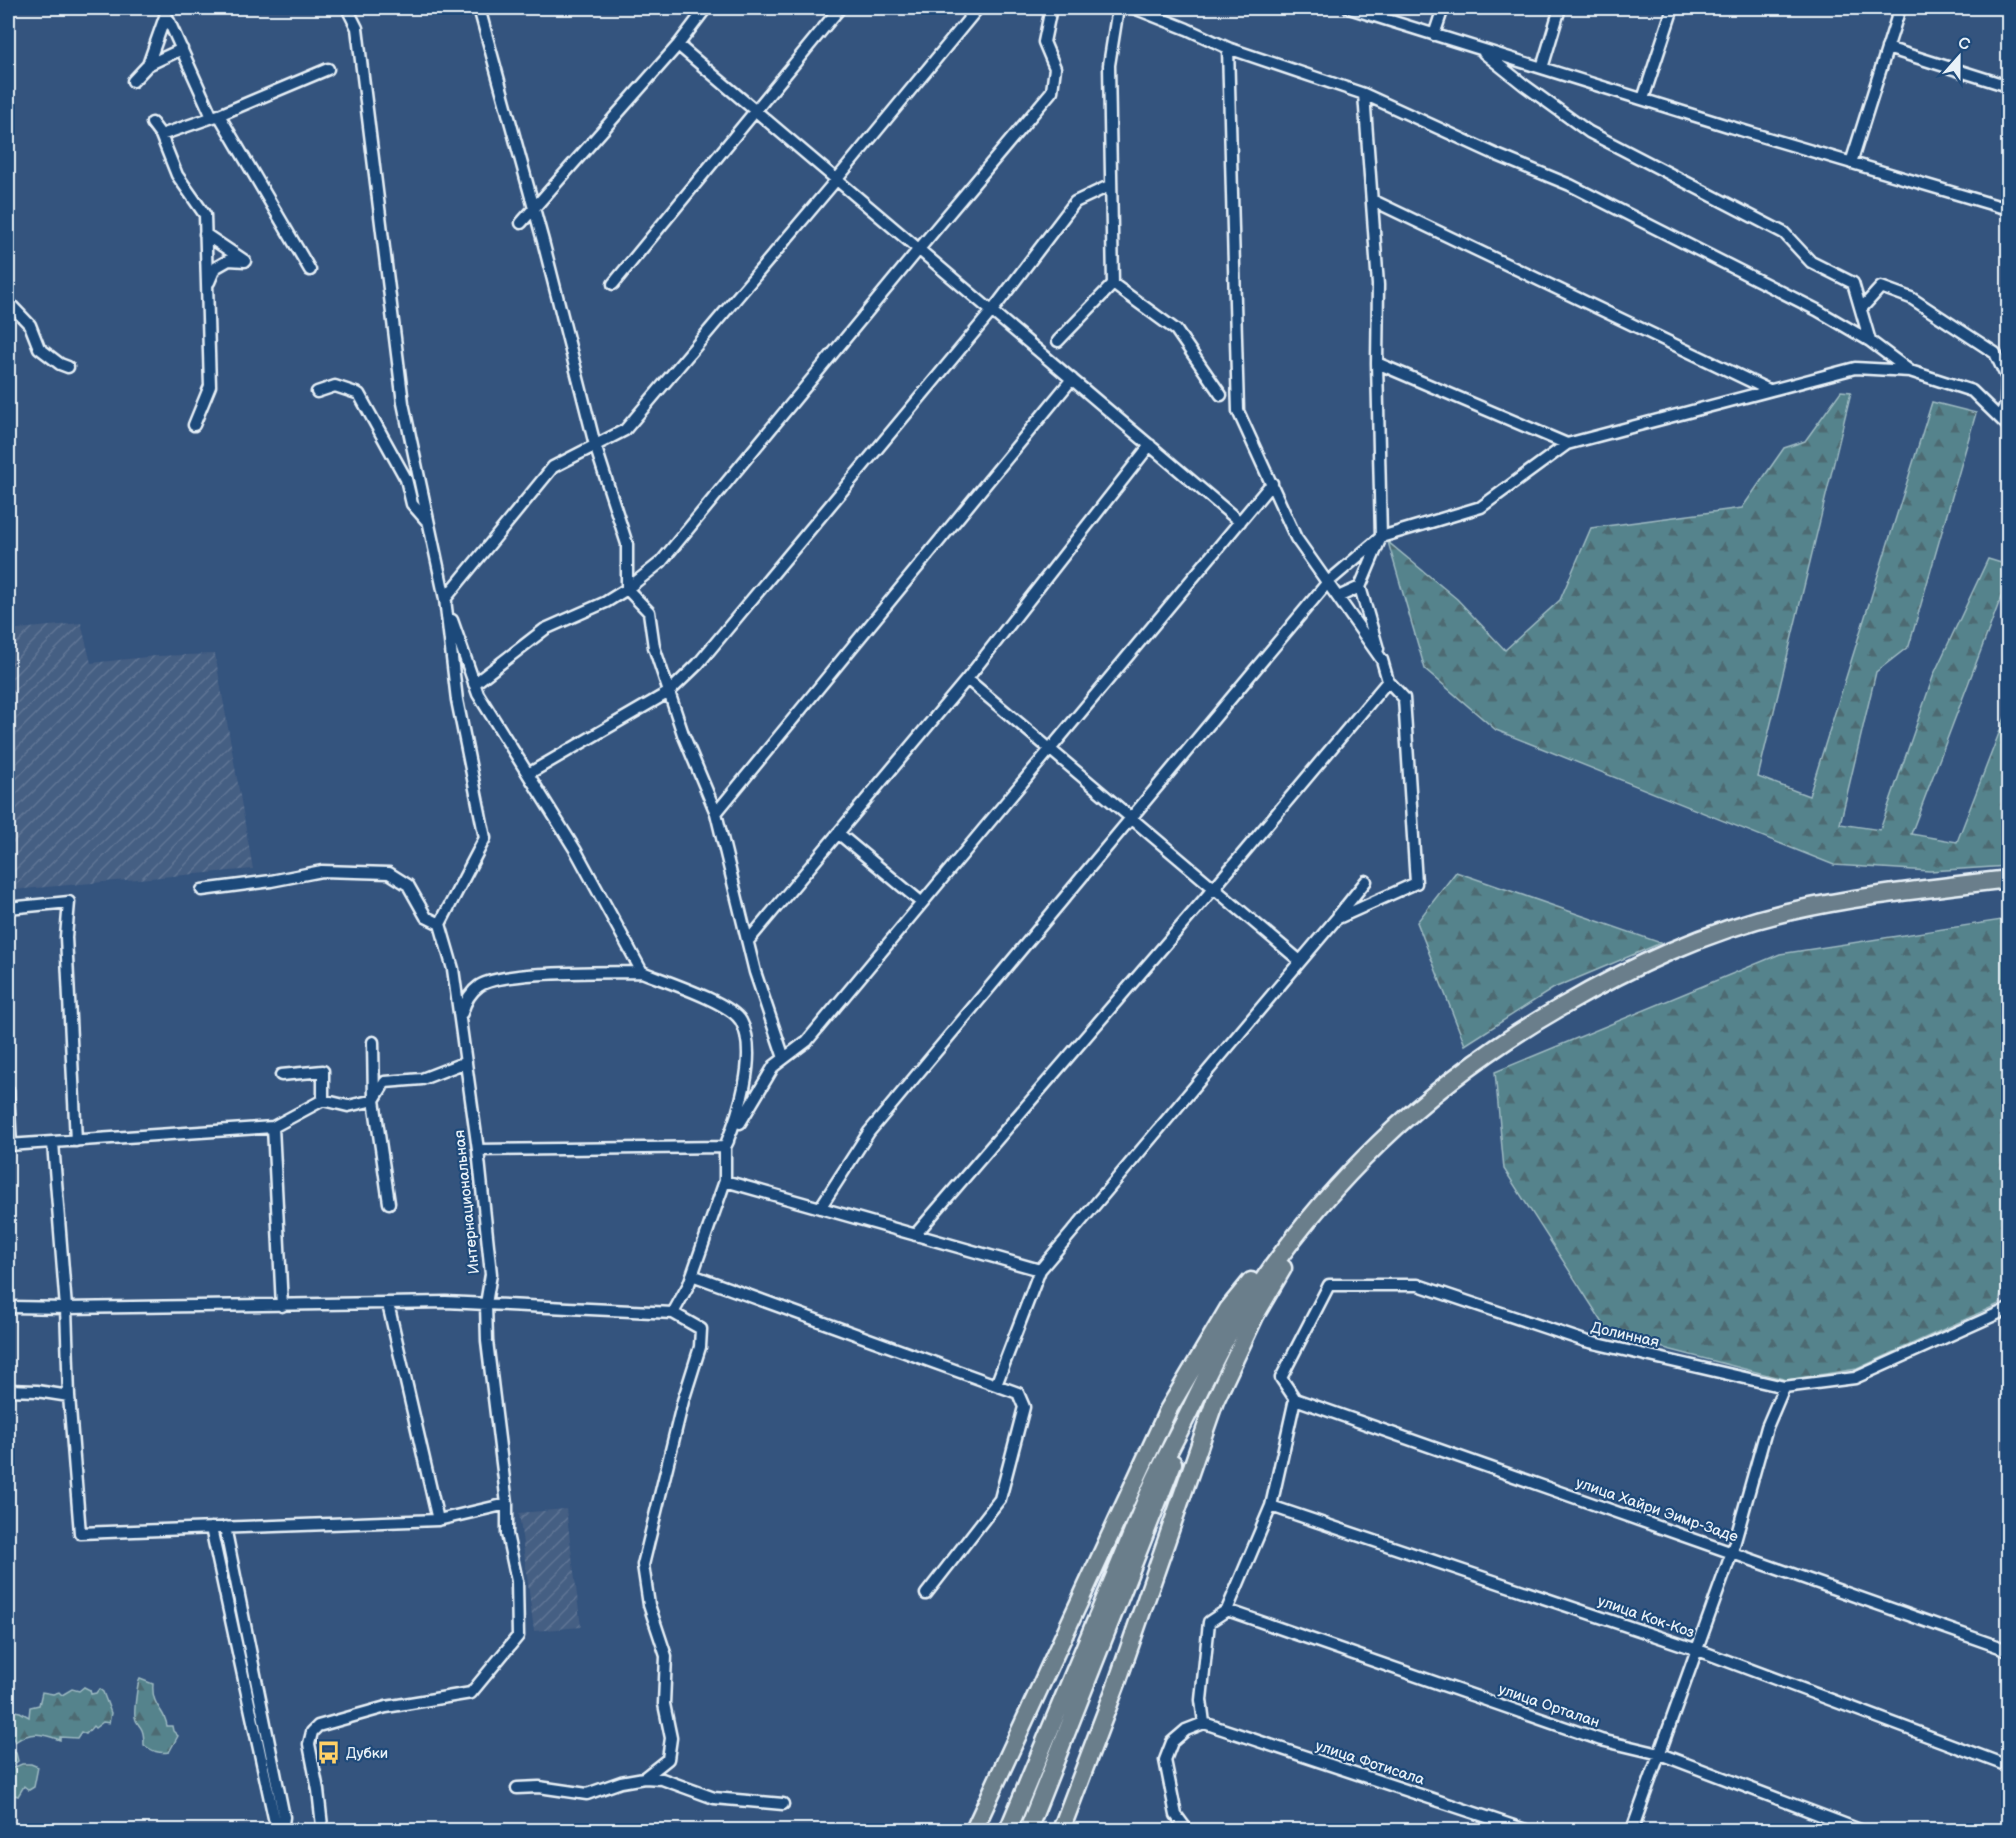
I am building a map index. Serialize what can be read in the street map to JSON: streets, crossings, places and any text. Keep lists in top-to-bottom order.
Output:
{
  "streets": {
    "street": [
      "Интернациональная",
      "Долинная",
      "улица Хайри Эимр-Заде",
      "улица Кок-Коз",
      "улица Орталан",
      "улица Фотисала"
    ]
  },
  "crossings": [
    ["Долинная", "улица Хайри Эимр-Заде"]
  ],
  "places": {
    "bus stop": ["Дубки"]
  },
  "north": "top"
}
